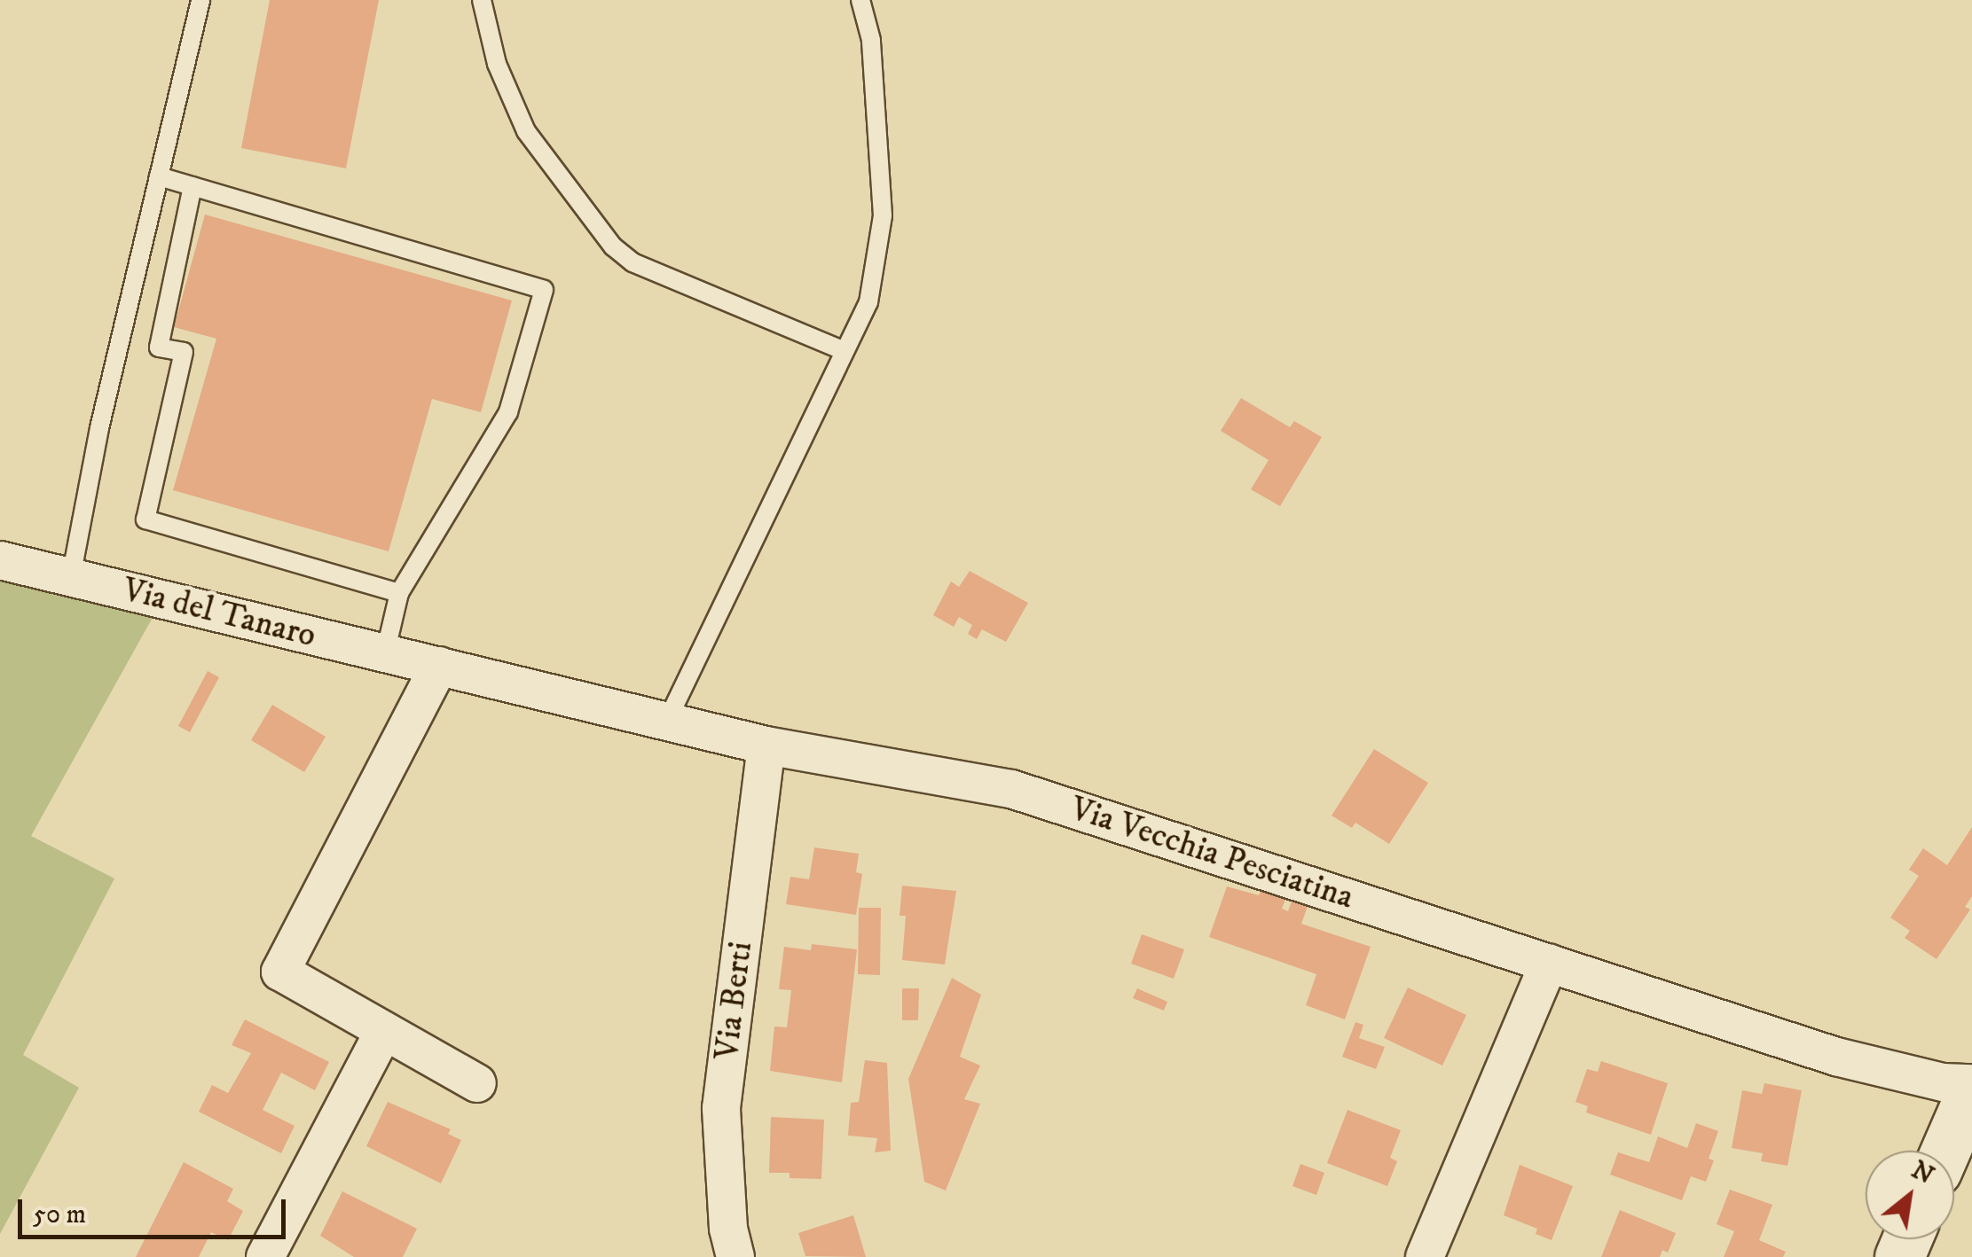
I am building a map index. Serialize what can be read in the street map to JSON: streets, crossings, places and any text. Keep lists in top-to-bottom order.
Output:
{
  "streets": {
    "street": ["Via del Tanaro", "Via Vecchia Pesciatina", "Via Berti"]
  },
  "crossings": [
    ["Via del Tanaro", "Via Vecchia Pesciatina"],
    ["Via Vecchia Pesciatina", "Via Berti"]
  ],
  "scale_bar": "50 m",
  "north": "top right"
}
